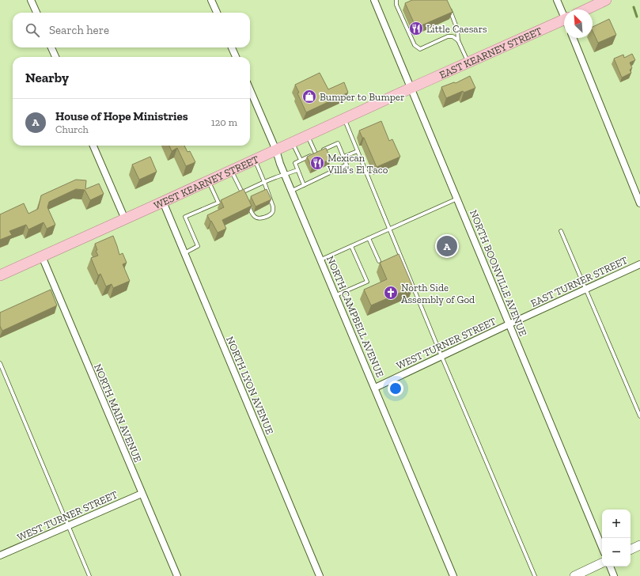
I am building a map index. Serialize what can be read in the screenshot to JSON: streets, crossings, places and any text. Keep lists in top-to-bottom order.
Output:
{
  "streets": {
    "main road": ["EAST KEARNEY STREET", "WEST KEARNEY STREET"],
    "street": [
      "NORTH BOONVILLE AVENUE",
      "EAST TURNER STREET",
      "NORTH CAMPBELL AVENUE",
      "WEST TURNER STREET",
      "NORTH LYON AVENUE",
      "NORTH MAIN AVENUE"
    ]
  },
  "crossings": [
    ["EAST KEARNEY STREET", "WEST KEARNEY STREET"],
    ["EAST KEARNEY STREET", "NORTH BOONVILLE AVENUE"],
    ["WEST KEARNEY STREET", "NORTH BOONVILLE AVENUE"],
    ["WEST KEARNEY STREET", "NORTH CAMPBELL AVENUE"],
    ["WEST KEARNEY STREET", "NORTH LYON AVENUE"],
    ["WEST KEARNEY STREET", "NORTH MAIN AVENUE"],
    ["NORTH BOONVILLE AVENUE", "EAST TURNER STREET"],
    ["NORTH BOONVILLE AVENUE", "WEST TURNER STREET"],
    ["EAST TURNER STREET", "WEST TURNER STREET"],
    ["NORTH CAMPBELL AVENUE", "WEST TURNER STREET"],
    ["WEST TURNER STREET", "NORTH MAIN AVENUE"]
  ],
  "places": {
    "restaurant": ["Little Caesars", "Mexican Villa's El Taco"],
    "shop": ["Bumper to Bumper"],
    "church": ["North Side Assembly of God"]
  },
  "north": "top left",
  "page": {
    "search": "Search here",
    "heading": "Nearby",
    "list": [
      {
        "mark": "A",
        "name": "House of Hope Ministries",
        "note": "Church",
        "value": "120 m"
      }
    ],
    "pins": "A",
    "map_buttons": ["+", "−"]
  }
}
